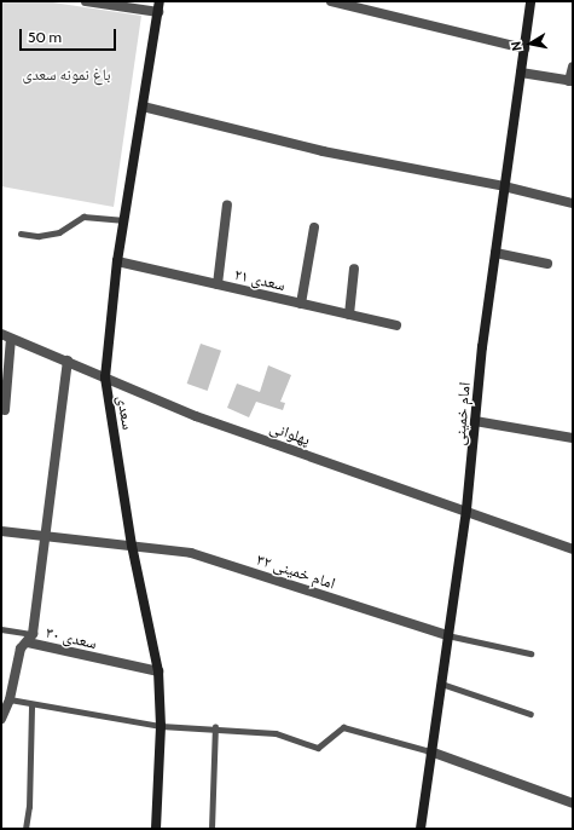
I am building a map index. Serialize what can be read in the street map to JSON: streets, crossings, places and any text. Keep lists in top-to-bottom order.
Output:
{
  "streets": {
    "main road": ["سعدی", "امام خمینی"],
    "street": [
      "سعدی ۲۱",
      "پهلوانی",
      "امام خمینی ۳۲",
      "سعدی ۳۰"
    ]
  },
  "crossings": [
    ["سعدی ۲۱", "سعدی"],
    ["سعدی", "پهلوانی"],
    ["سعدی", "امام خمینی ۳۲"],
    ["سعدی", "سعدی ۳۰"],
    ["امام خمینی", "پهلوانی"],
    ["امام خمینی", "امام خمینی ۳۲"],
    ["پهلوانی", "سعدی ۳۰"],
    ["امام خمینی ۳۲", "سعدی ۳۰"]
  ],
  "parks": ["باغ نمونه سعدی"],
  "scale_bar": "50 m",
  "north": "left"
}
